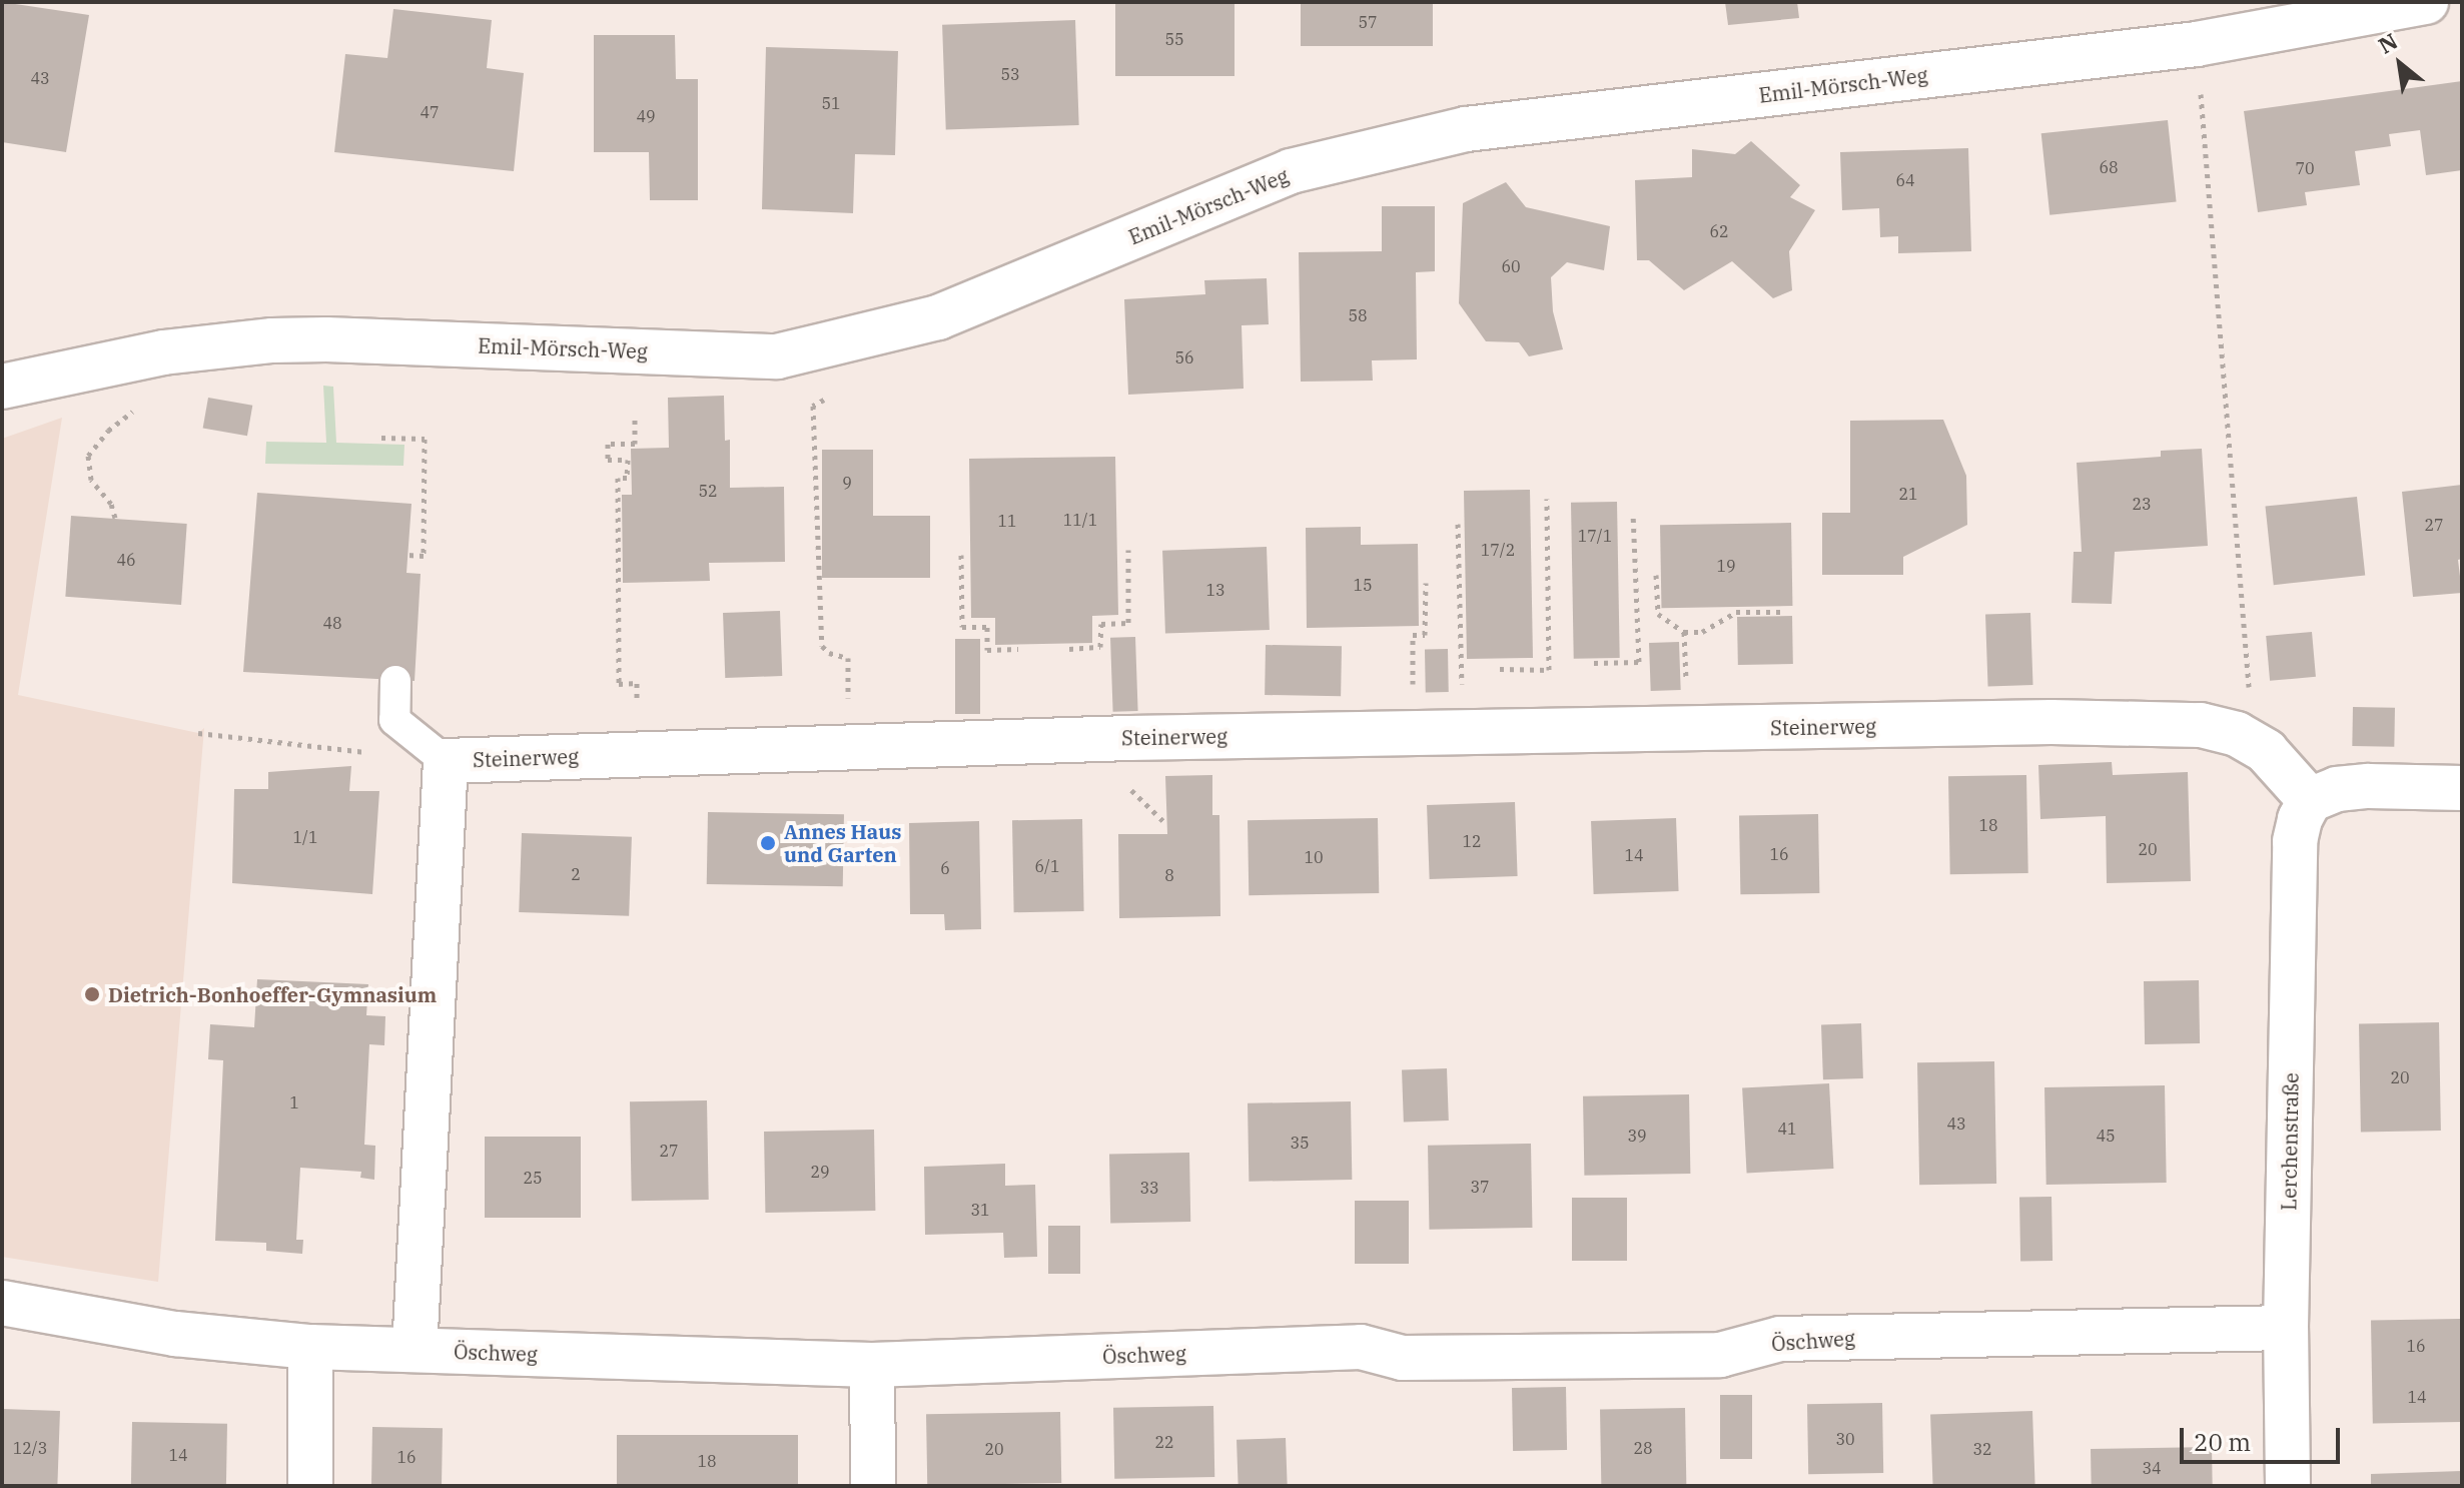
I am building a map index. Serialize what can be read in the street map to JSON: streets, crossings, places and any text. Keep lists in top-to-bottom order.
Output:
{
  "streets": {
    "street": [
      "Emil-Mörsch-Weg",
      "Steinerweg",
      "Lerchenstraße",
      "Öschweg"
    ]
  },
  "crossings": [
    ["Steinerweg", "Lerchenstraße"],
    ["Steinerweg", "Öschweg"],
    ["Lerchenstraße", "Öschweg"]
  ],
  "places": ["Annes Haus und Garten", "Dietrich-Bonhoeffer-Gymnasium"],
  "house_numbers": [
    "57",
    "55",
    "53",
    "43",
    "51",
    "47",
    "49",
    "68",
    "70",
    "64",
    "62",
    "60",
    "58",
    "56",
    "9",
    "52",
    "21",
    "23",
    "11/1",
    "11",
    "27",
    "17/1",
    "17/2",
    "46",
    "19",
    "15",
    "13",
    "48",
    "18",
    "1/1",
    "12",
    "20",
    "16",
    "14",
    "10",
    "6/1",
    "6",
    "2",
    "8",
    "20",
    "1",
    "43",
    "41",
    "39",
    "45",
    "35",
    "27",
    "29",
    "25",
    "37",
    "33",
    "31",
    "16",
    "14",
    "30",
    "22",
    "12/3",
    "28",
    "20",
    "32",
    "14",
    "16",
    "18",
    "34"
  ],
  "scale_bar": "20 m",
  "north": "top left"
}
